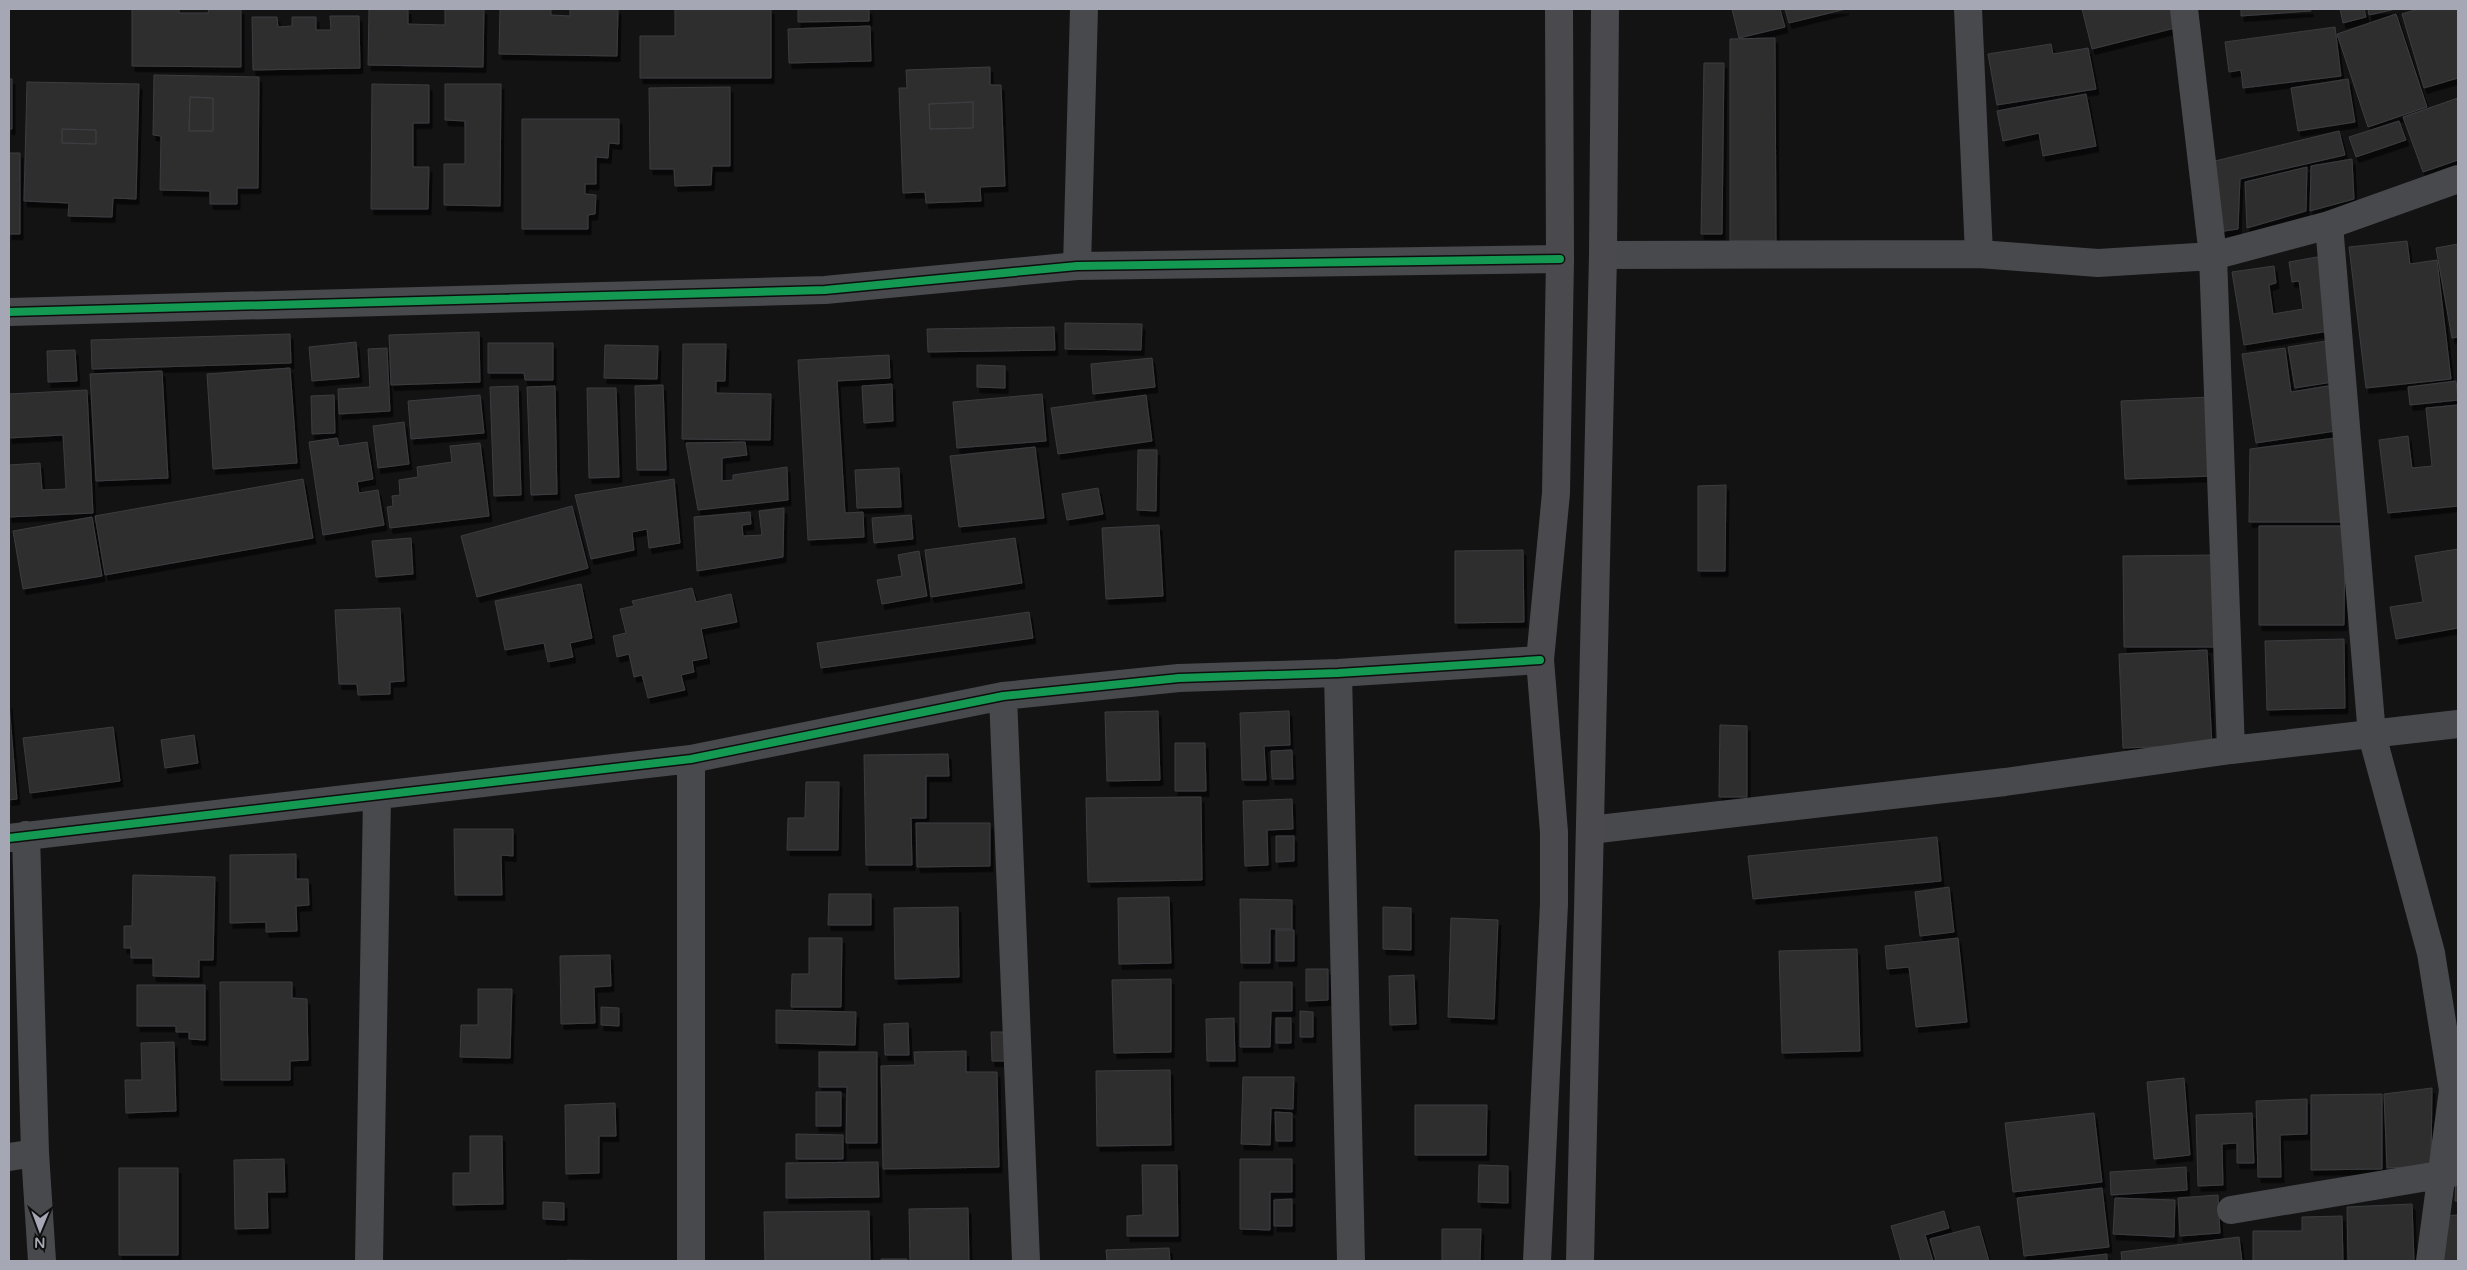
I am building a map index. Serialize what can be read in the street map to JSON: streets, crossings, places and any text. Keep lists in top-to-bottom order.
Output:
{
  "north": "bottom"
}
